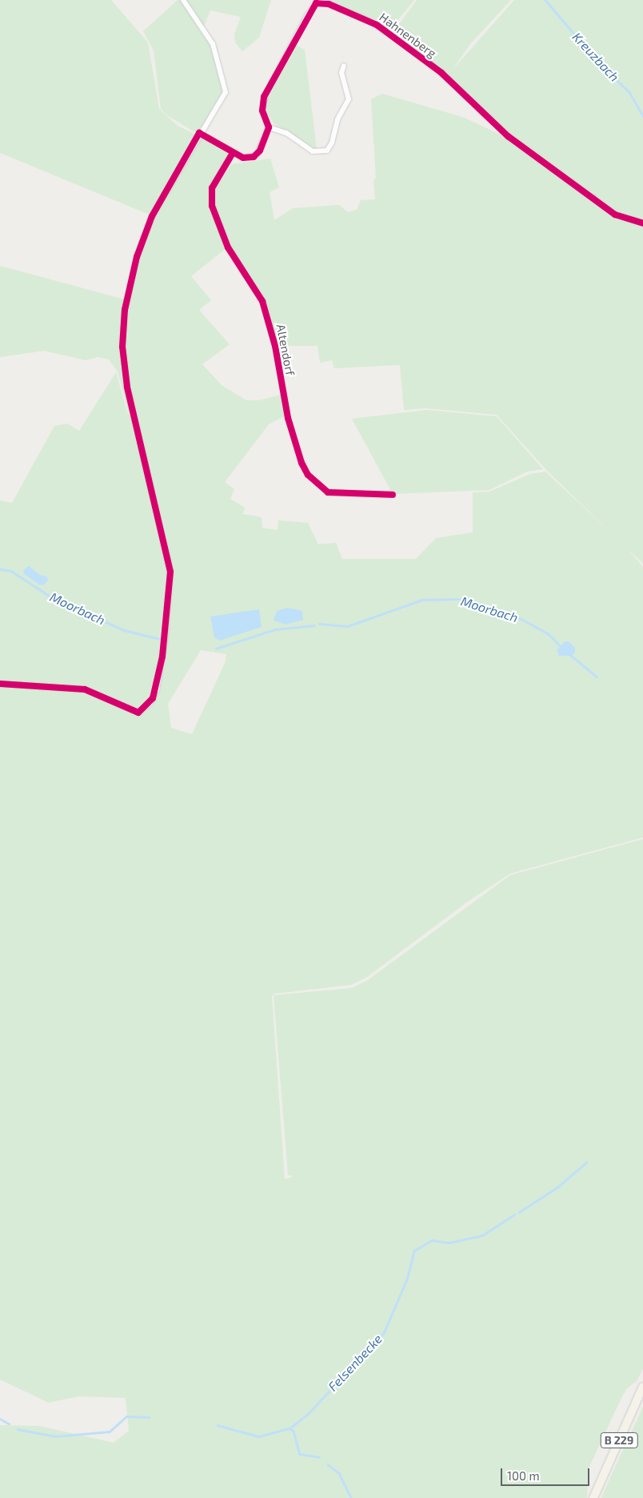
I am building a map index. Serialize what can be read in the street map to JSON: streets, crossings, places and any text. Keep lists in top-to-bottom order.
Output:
{
  "streets": {
    "main road": ["B 229"],
    "street": ["Hahnenberg", "Altendorf"]
  },
  "water": ["Kreuzbach", "Moorbach", "Felsenbecke"],
  "scale_bar": "100 m"
}
